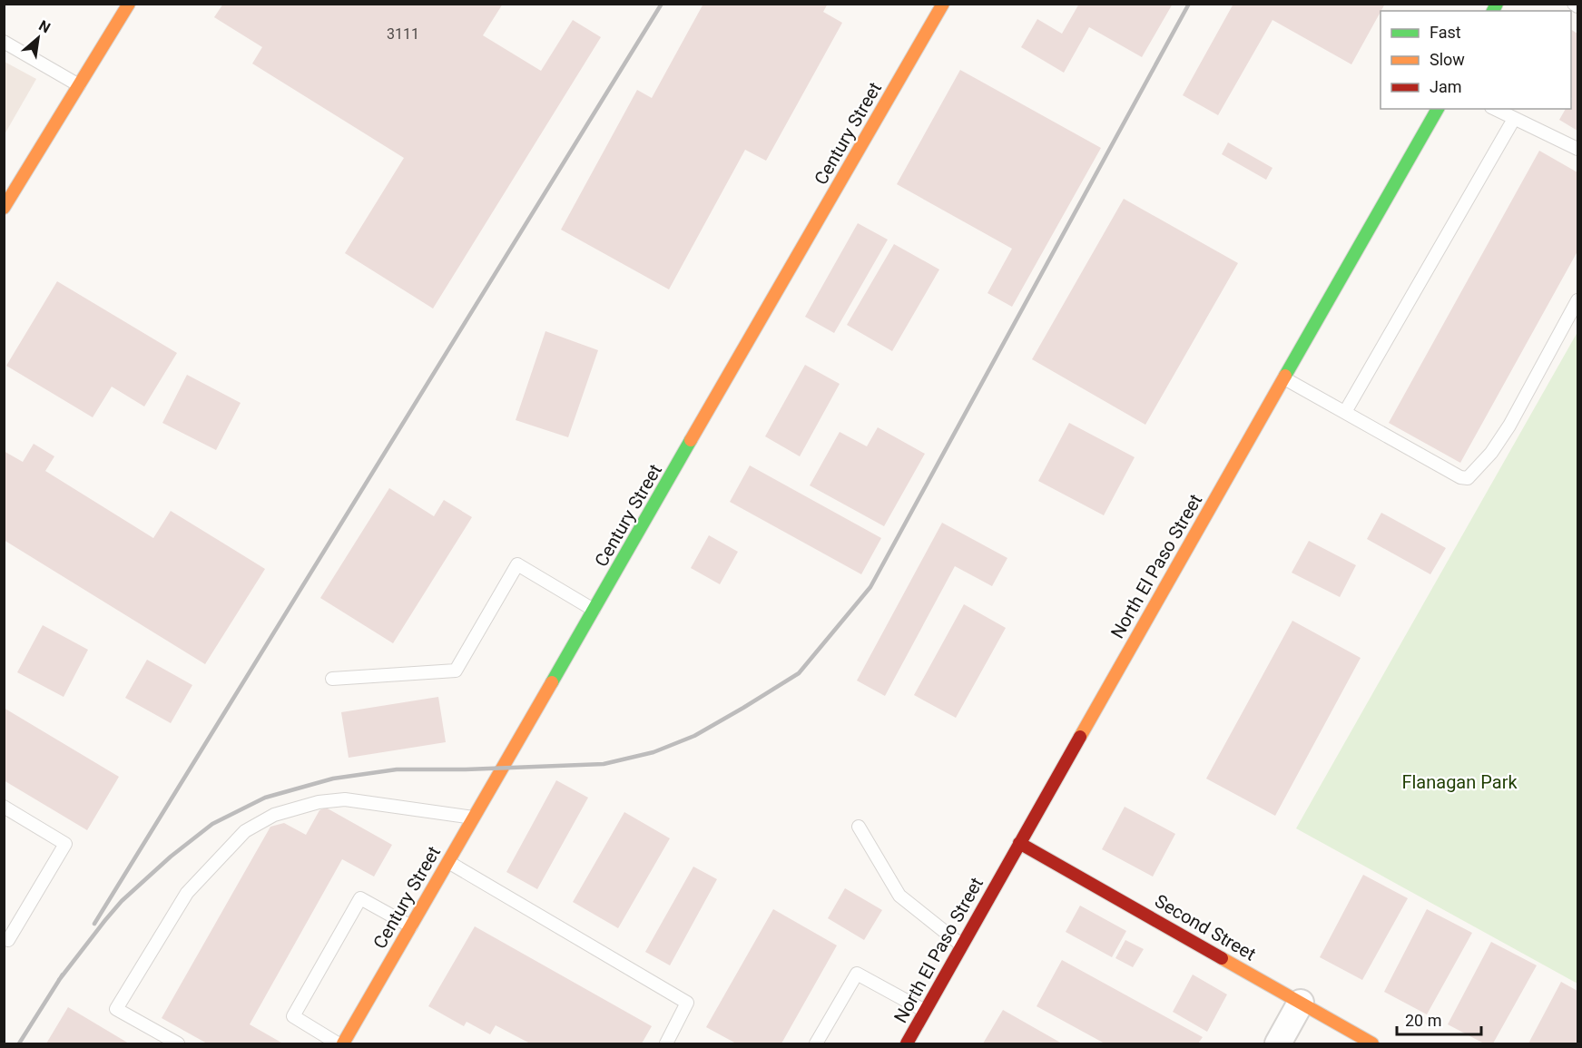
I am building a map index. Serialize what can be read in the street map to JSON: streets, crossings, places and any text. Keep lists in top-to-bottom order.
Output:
{
  "streets": {
    "street": ["Century Street", "North El Paso Street", "Second Street"]
  },
  "crossings": [
    ["North El Paso Street", "Second Street"]
  ],
  "parks": ["Flanagan Park"],
  "house_numbers": ["3111"],
  "legend": ["Fast", "Slow", "Jam"],
  "scale_bar": "20 m",
  "north": "top right"
}
